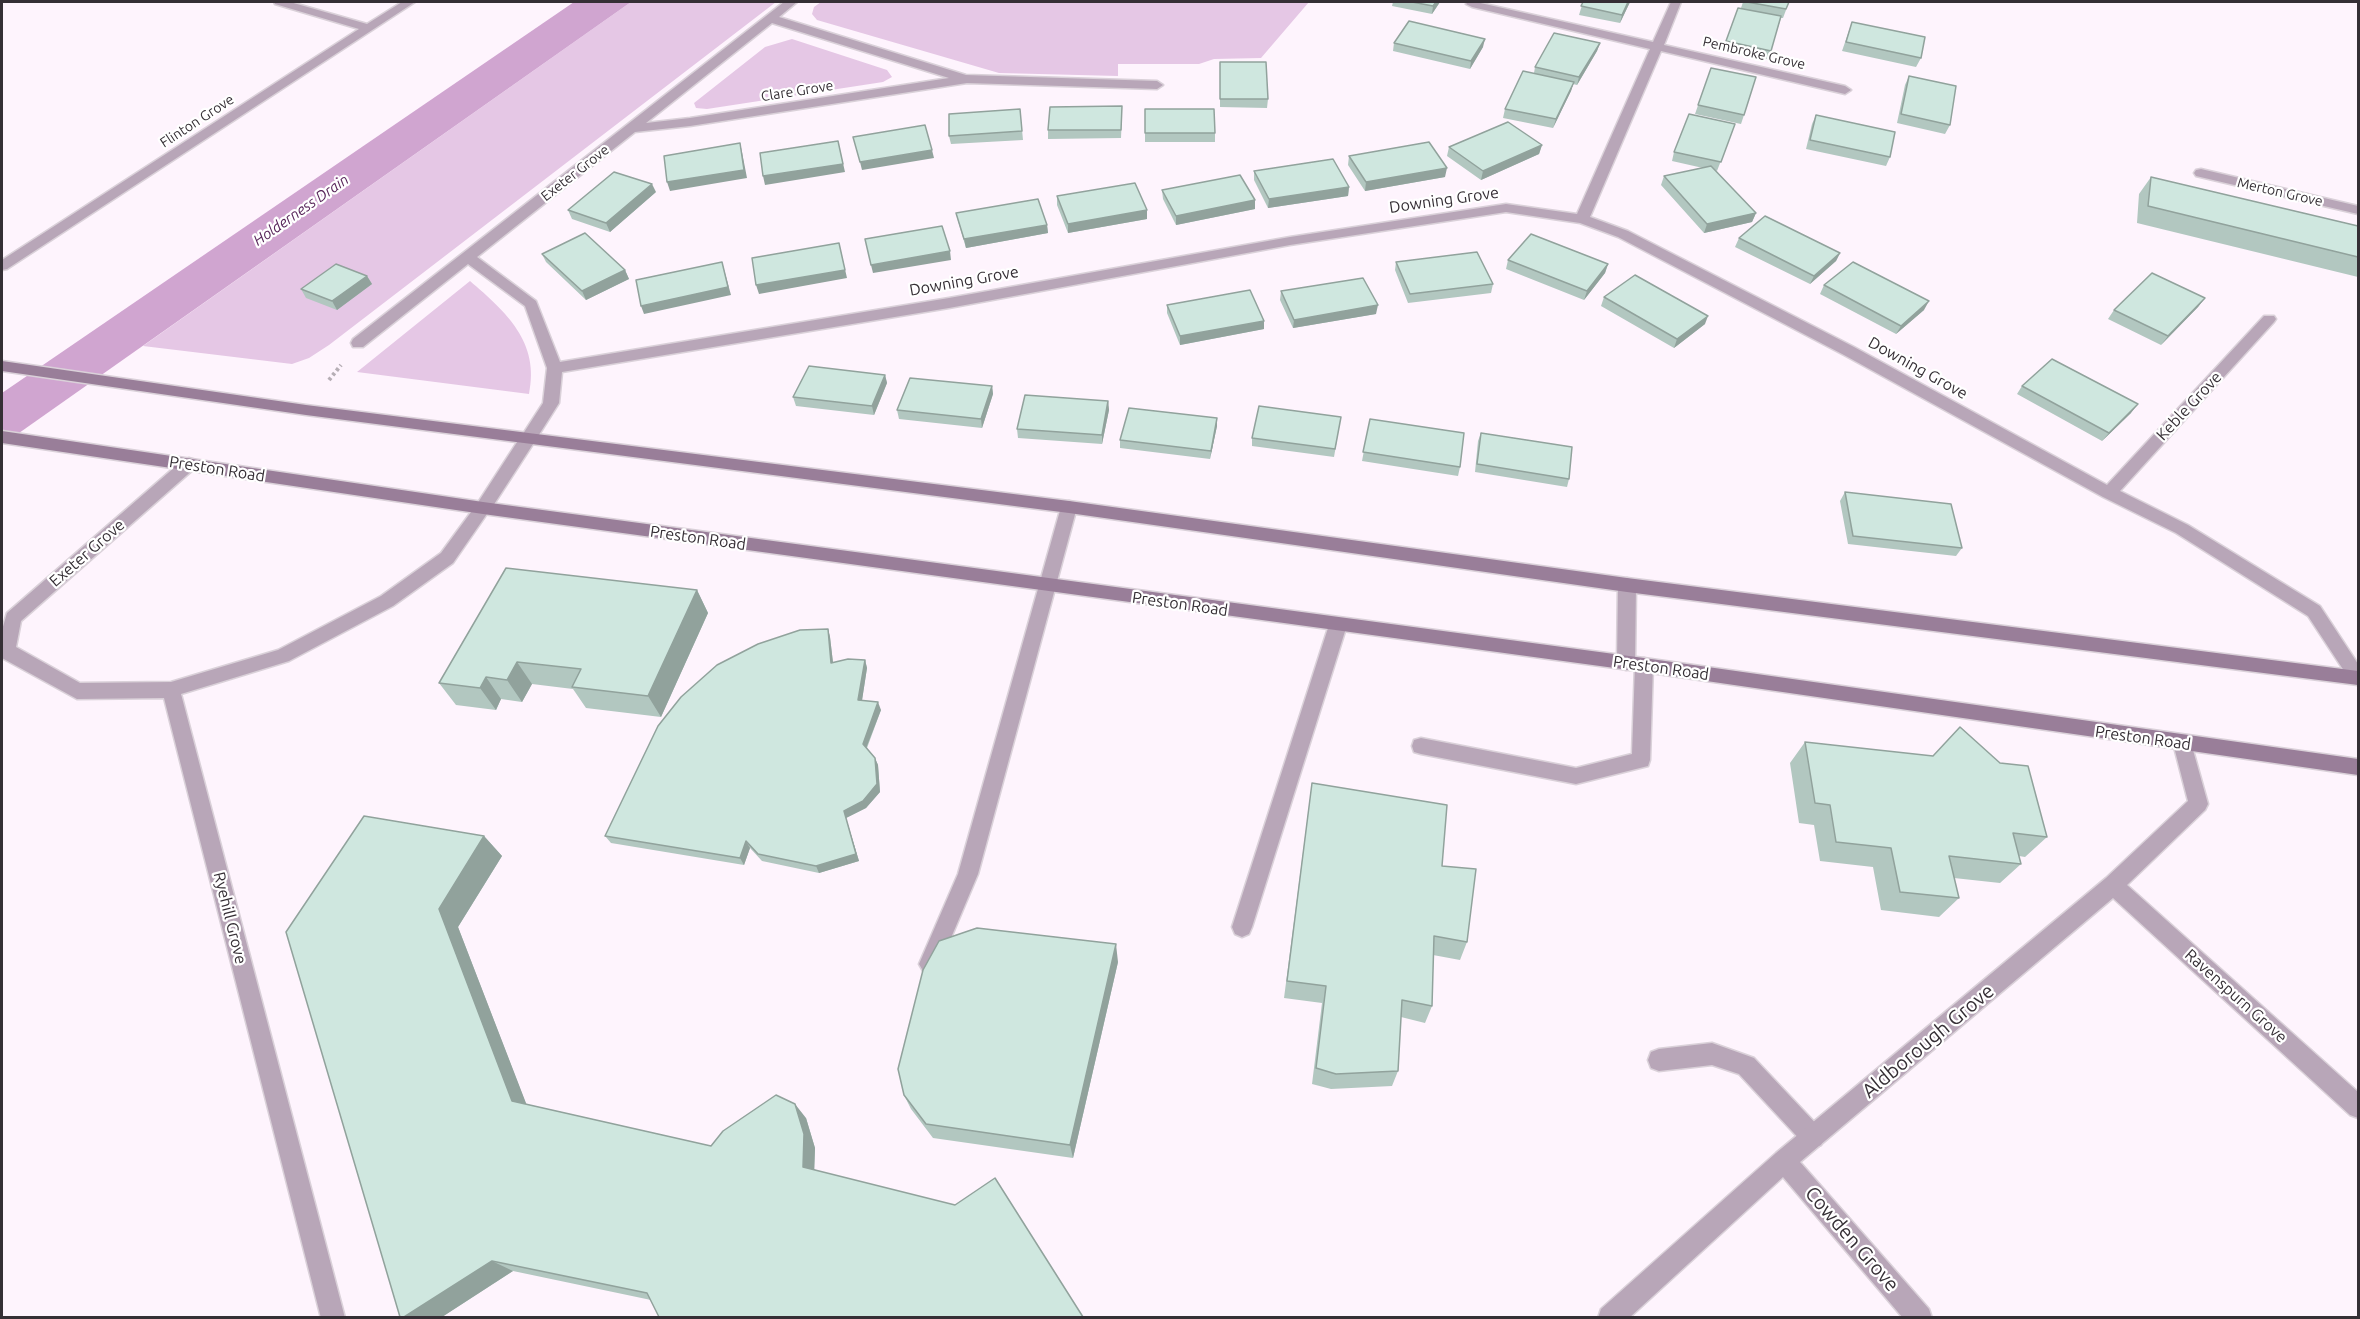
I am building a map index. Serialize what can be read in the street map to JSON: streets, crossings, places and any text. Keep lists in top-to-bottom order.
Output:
{
  "streets": {
    "street": [
      "Pembroke Grove",
      "Clare Grove",
      "Flinton Grove",
      "Exeter Grove",
      "Merton Grove",
      "Downing Grove",
      "Keble Grove",
      "Preston Road",
      "Ryehill Grove",
      "Ravenspurn Grove",
      "Aldborough Grove",
      "Cowden Grove"
    ]
  },
  "crossings": [
    ["Clare Grove", "Exeter Grove"],
    ["Exeter Grove", "Preston Road"],
    ["Downing Grove", "Keble Grove"],
    ["Preston Road", "Aldborough Grove"],
    ["Ravenspurn Grove", "Aldborough Grove"],
    ["Aldborough Grove", "Cowden Grove"]
  ],
  "water": ["Holderness Drain"]
}
